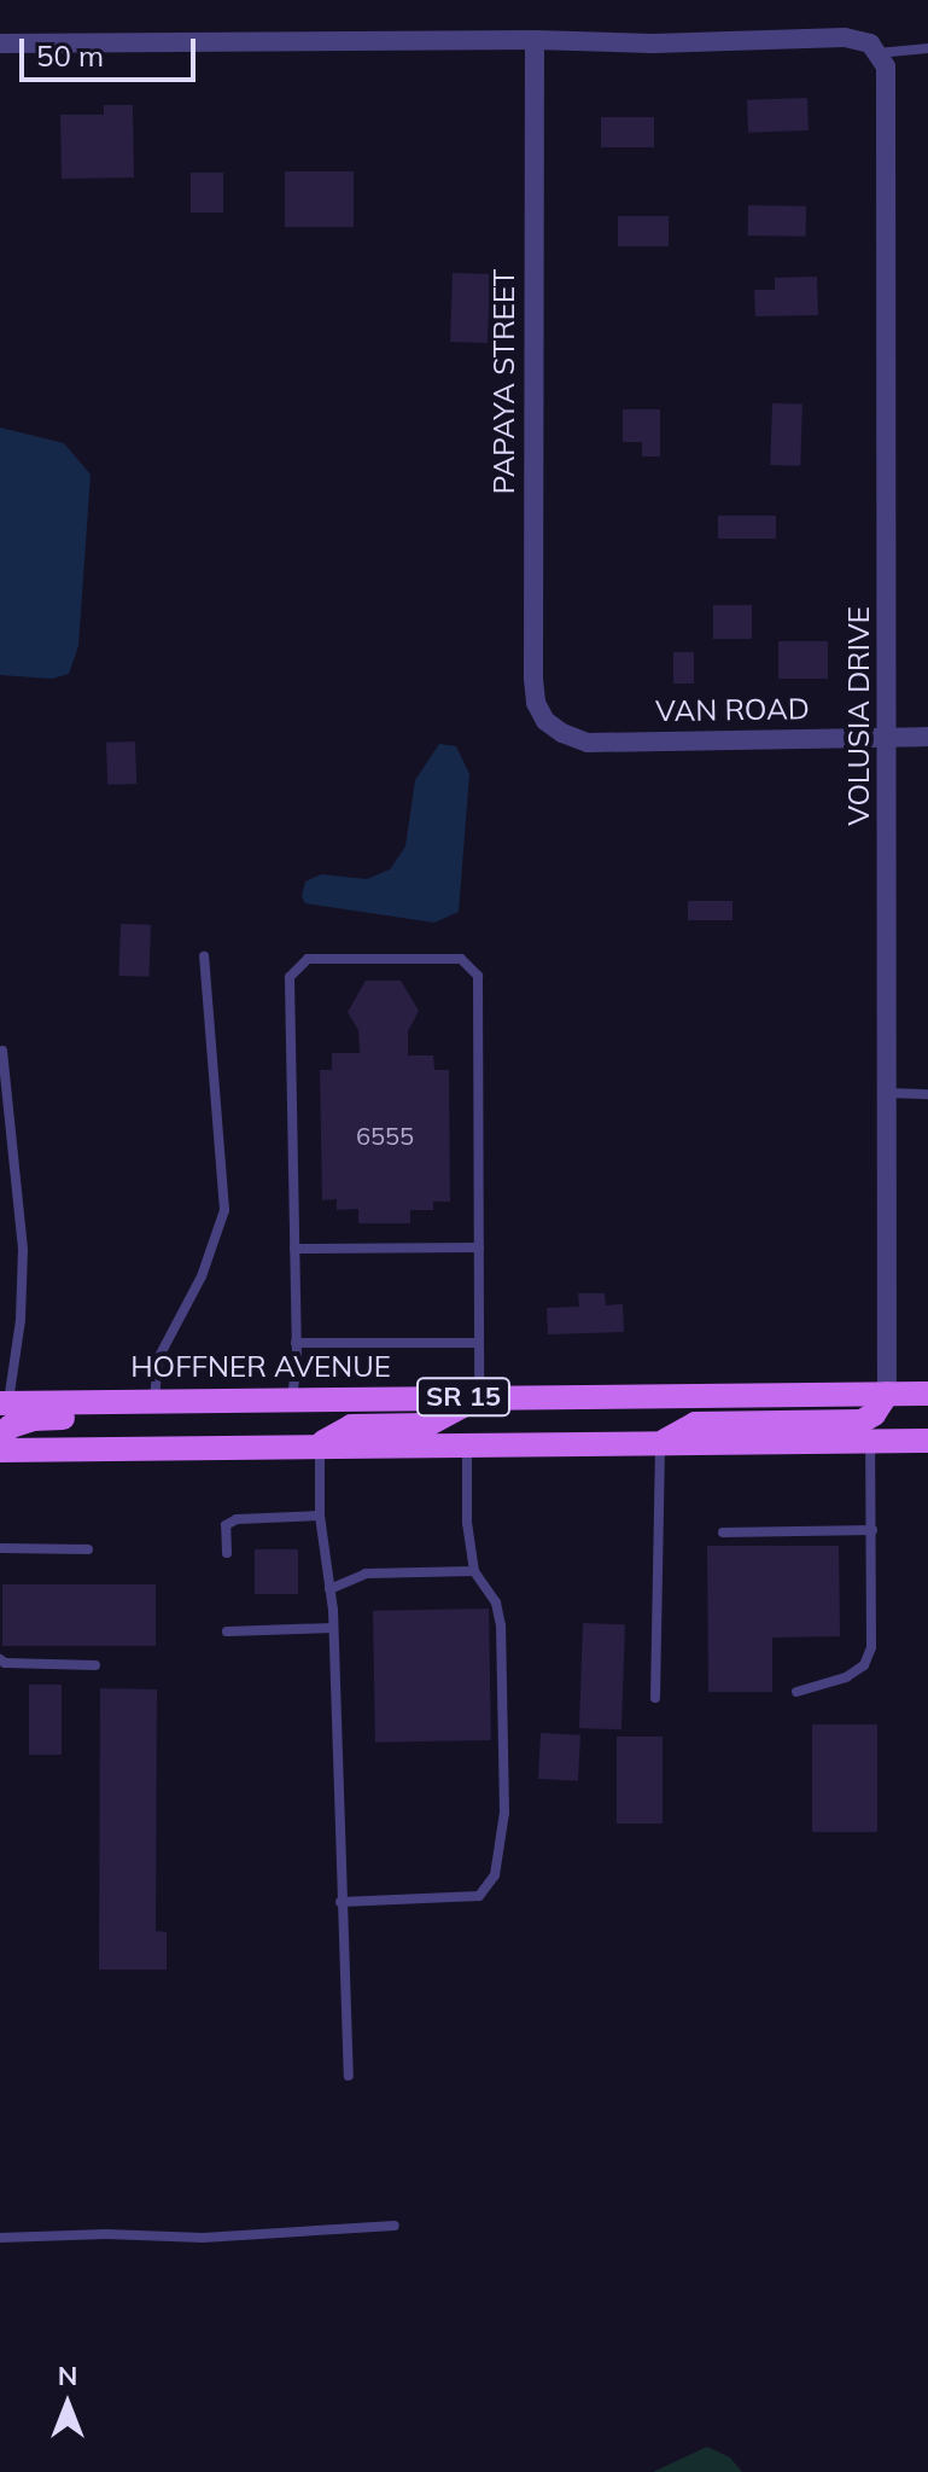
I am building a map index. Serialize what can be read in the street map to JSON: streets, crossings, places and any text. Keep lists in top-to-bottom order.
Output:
{
  "streets": {
    "main road": ["HOFFNER AVENUE", "SR 15"],
    "street": ["PAPAYA STREET", "VAN ROAD", "VOLUSIA DRIVE"]
  },
  "crossings": [
    ["PAPAYA STREET", "VAN ROAD"],
    ["VAN ROAD", "VOLUSIA DRIVE"],
    ["VOLUSIA DRIVE", "HOFFNER AVENUE"]
  ],
  "house_numbers": ["6555"],
  "scale_bar": "50 m",
  "north": "top"
}
